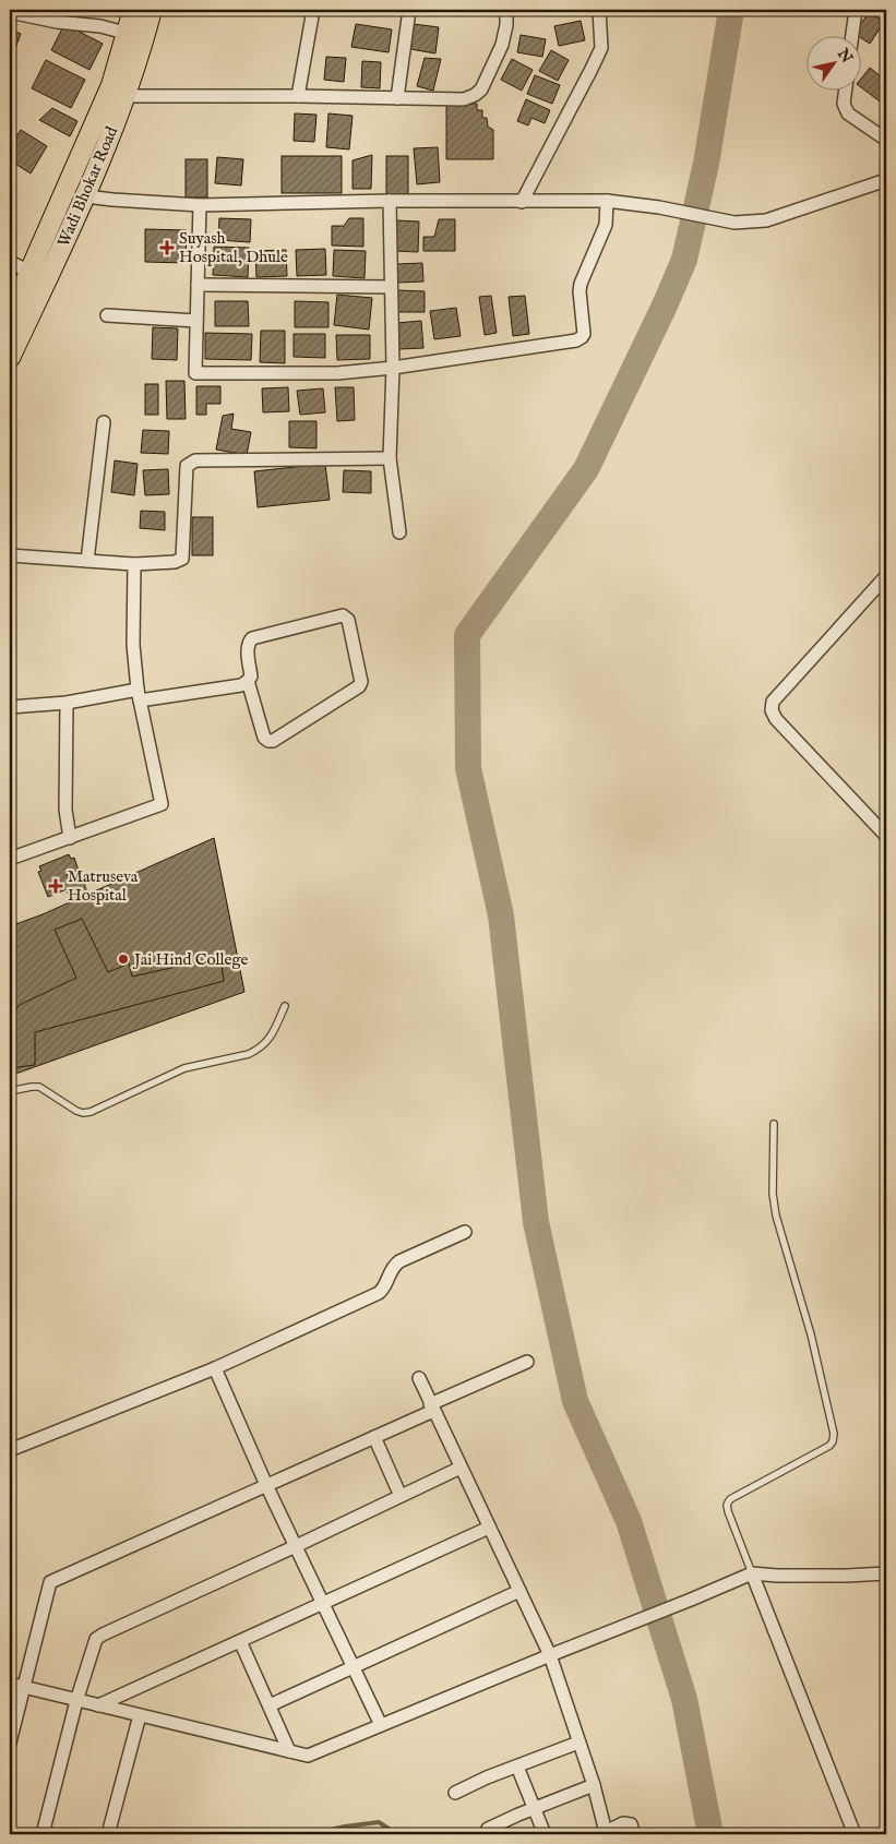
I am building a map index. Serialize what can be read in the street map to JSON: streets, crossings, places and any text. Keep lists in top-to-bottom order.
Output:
{
  "streets": {
    "main road": ["Wadi Bhokar Road"]
  },
  "places": {
    "health": ["Suyash Hospital, Dhule", "Matruseva Hospital"],
    "other": ["Jai Hind College"]
  },
  "north": "top right"
}
